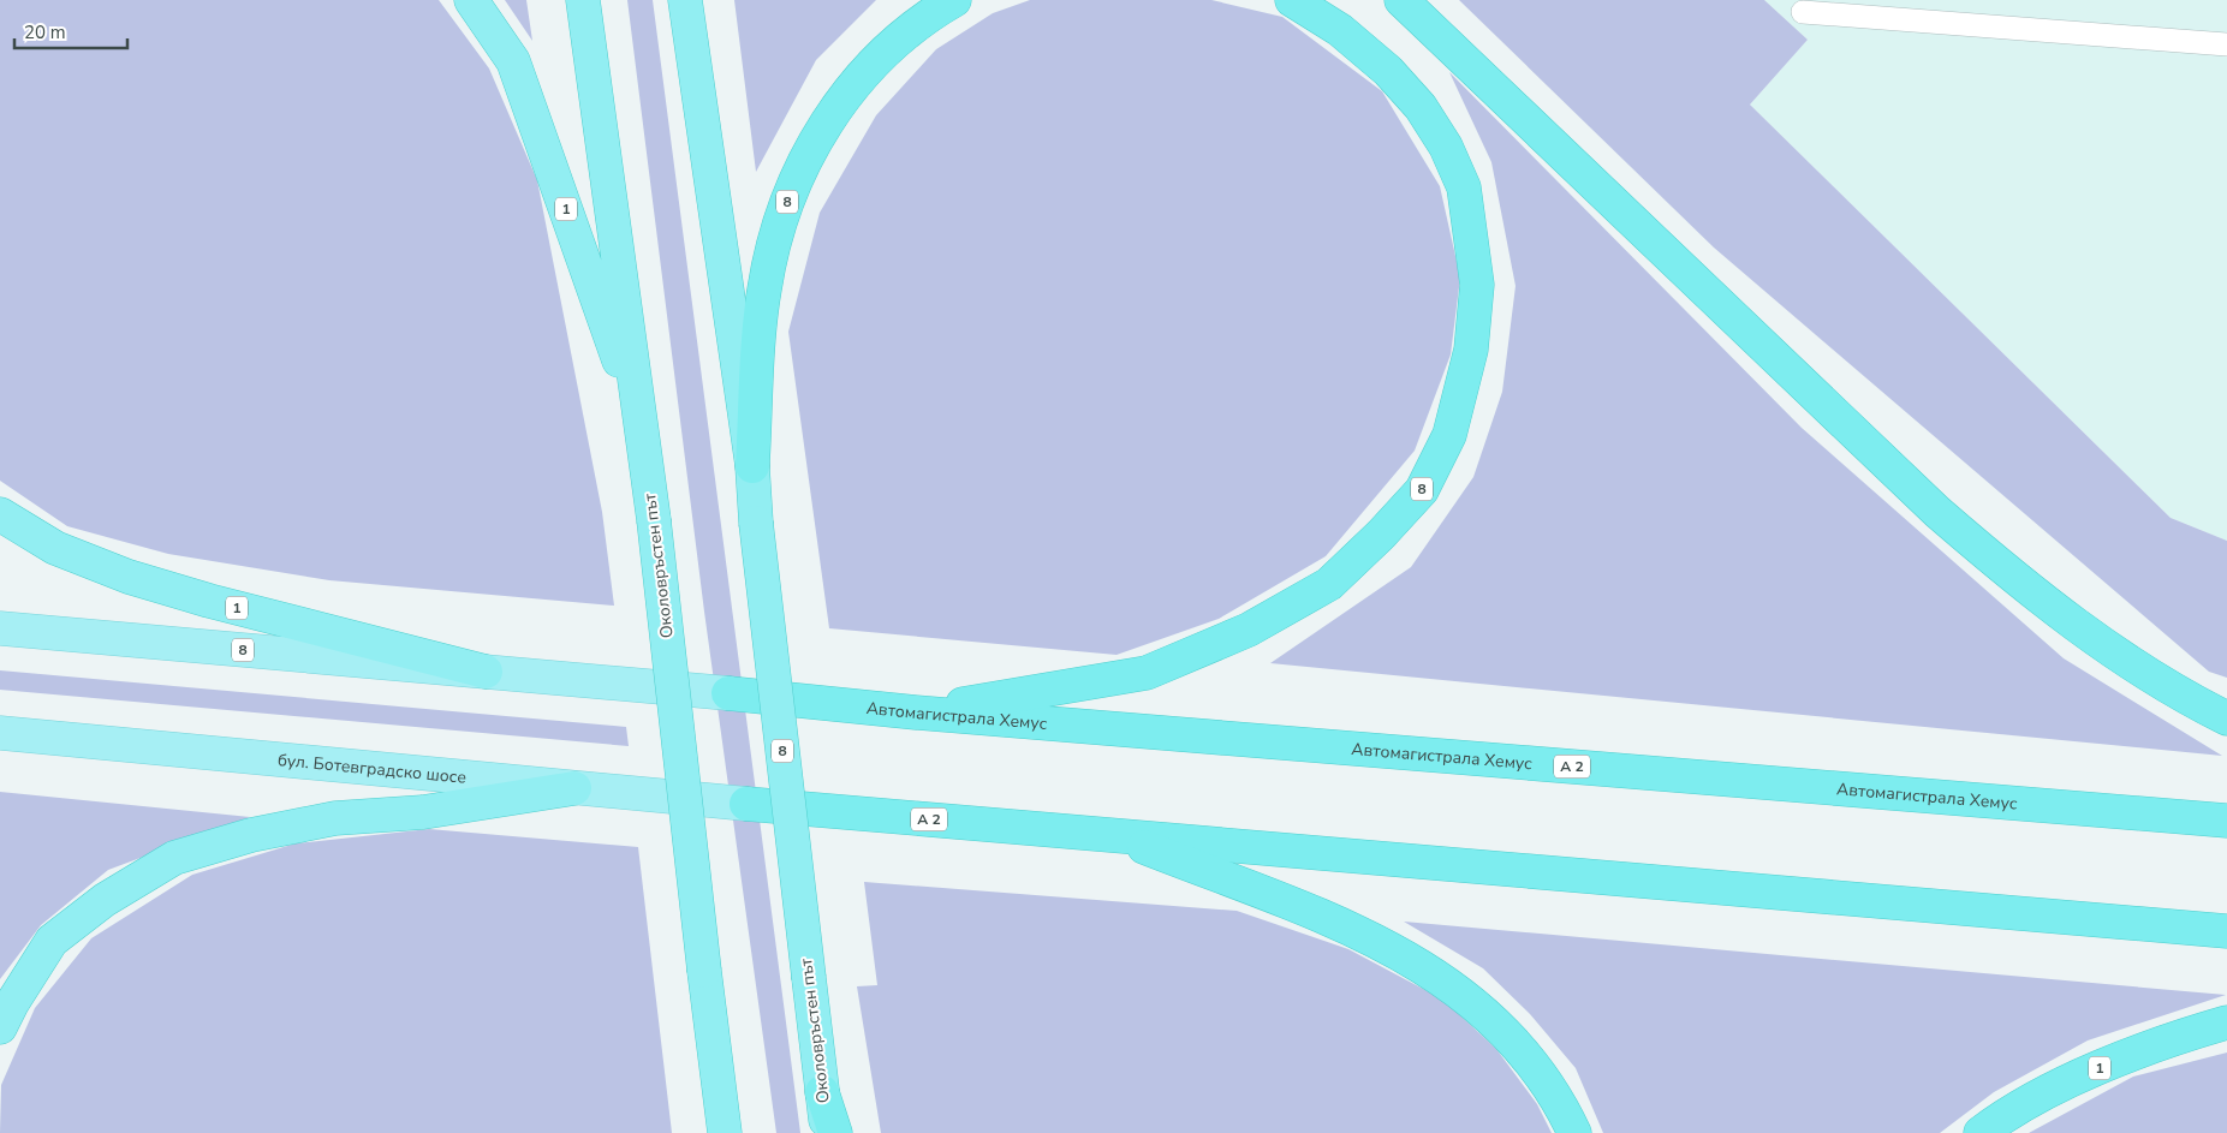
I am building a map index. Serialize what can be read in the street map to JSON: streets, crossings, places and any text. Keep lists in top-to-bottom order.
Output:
{
  "streets": {
    "highway": [
      "8",
      "1",
      "Околовръстен път",
      "Автомагистрала Хемус",
      "A 2"
    ],
    "main road": ["бул. Ботевградско шосе"]
  },
  "crossings": [
    ["8", "1"],
    ["8", "Околовръстен път"],
    ["8", "Автомагистрала Хемус"],
    ["1", "Околовръстен път"],
    ["1", "Автомагистрала Хемус"],
    ["A 2", "бул. Ботевградско шосе"]
  ],
  "scale_bar": "20 m"
}
